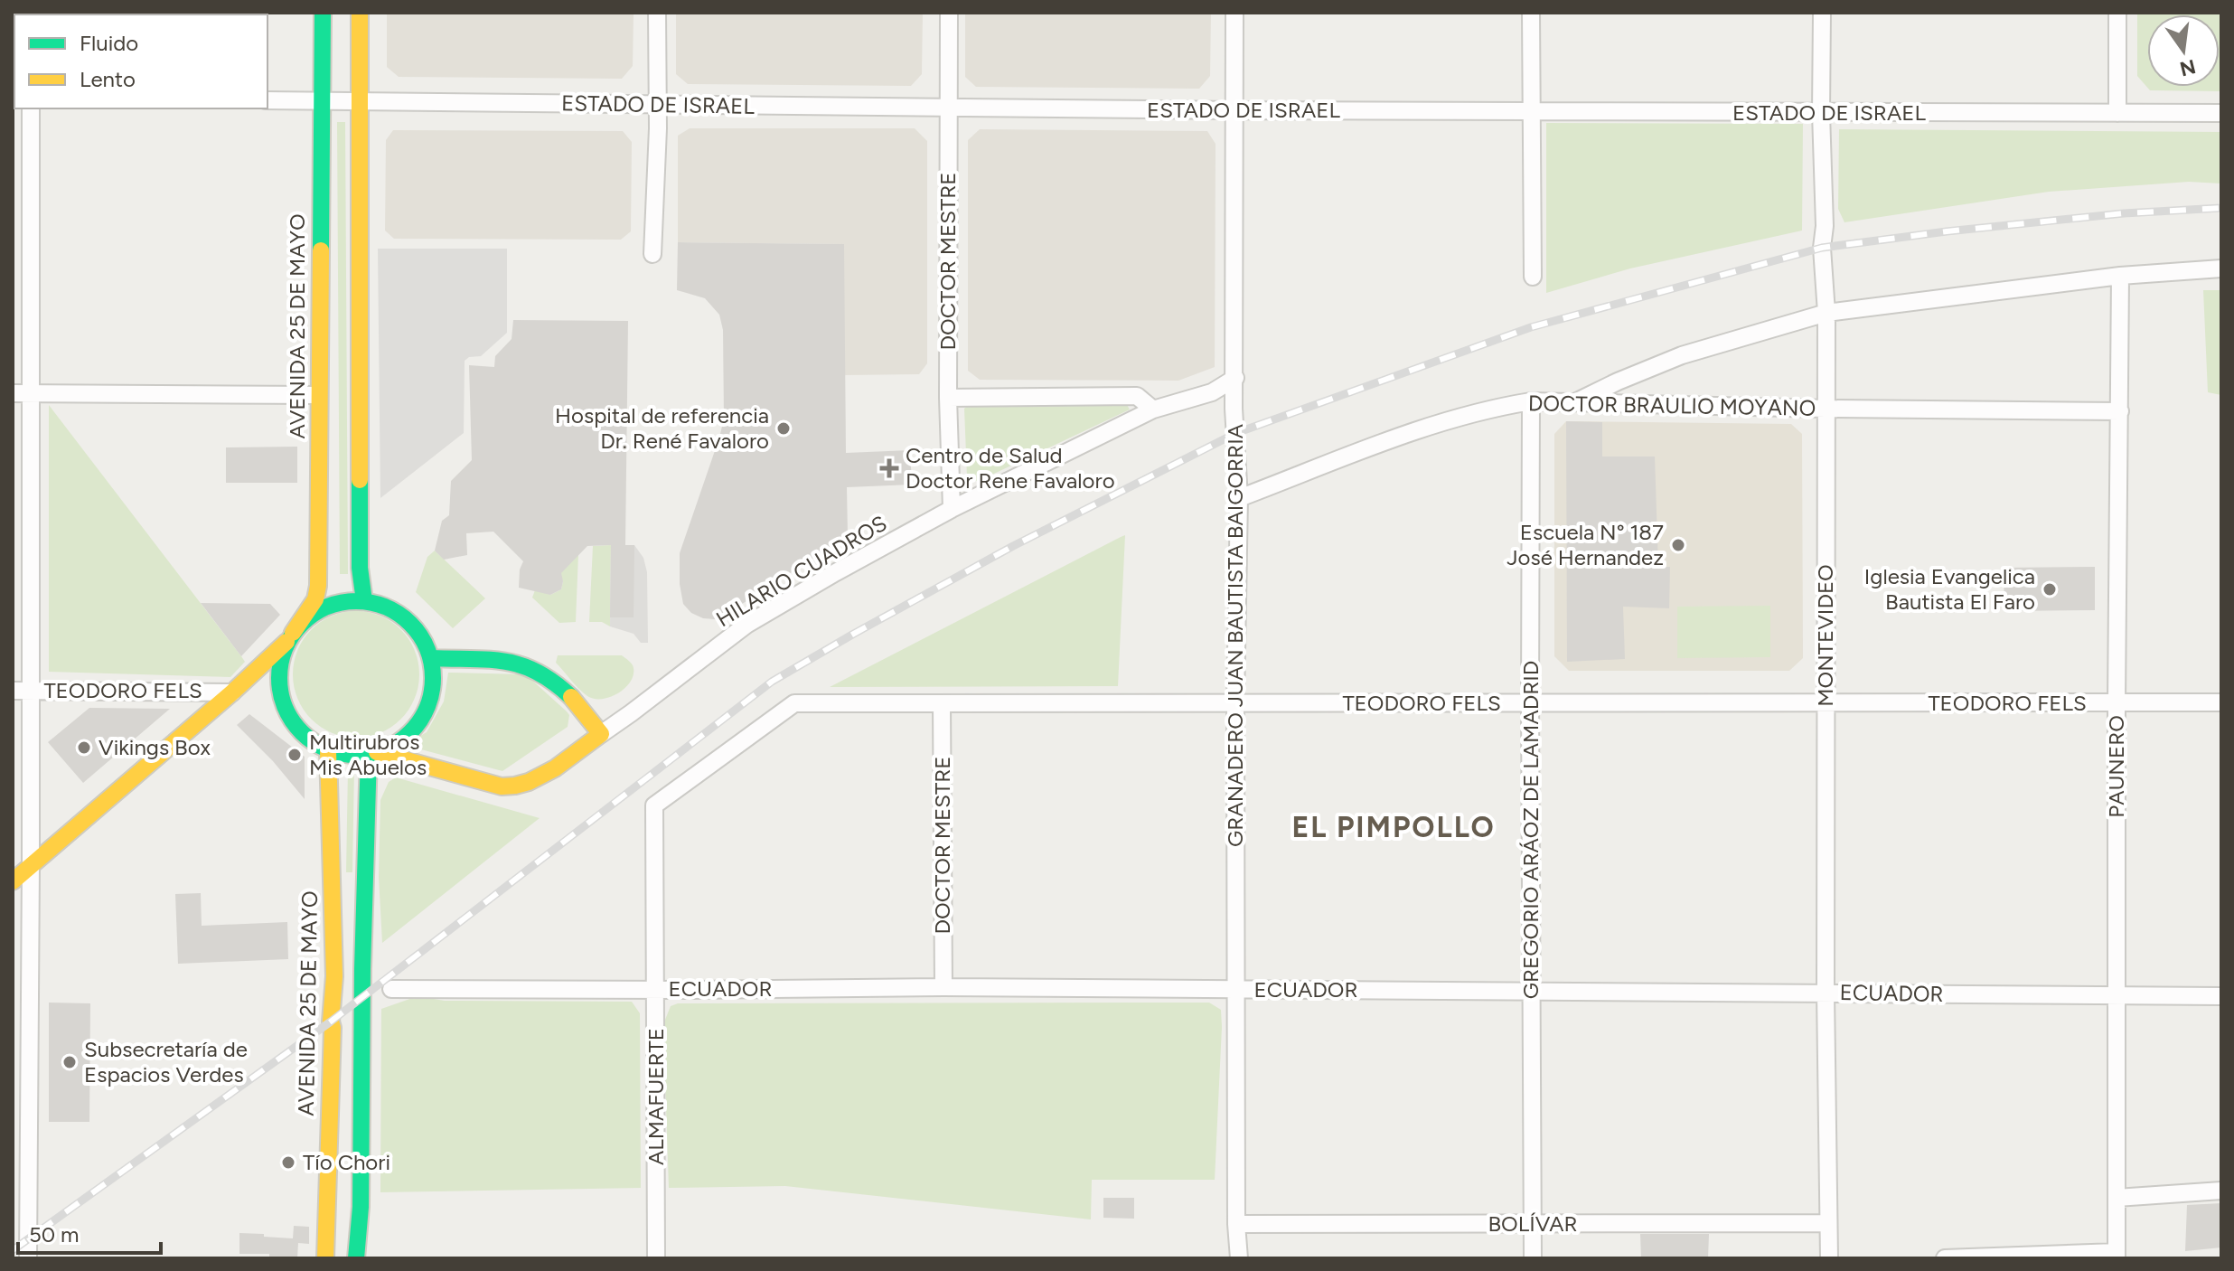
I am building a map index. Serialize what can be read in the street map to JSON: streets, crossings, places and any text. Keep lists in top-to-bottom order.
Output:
{
  "streets": {
    "main road": ["AVENIDA 25 DE MAYO", "HILARIO CUADROS"],
    "street": [
      "ESTADO DE ISRAEL",
      "DOCTOR MESTRE",
      "DOCTOR BRAULIO MOYANO",
      "GRANADERO JUAN BAUTISTA BAIGORRIA",
      "MONTEVIDEO",
      "TEODORO FELS",
      "PAUNERO",
      "GREGORIO ARÁOZ DE LAMADRID",
      "ECUADOR",
      "ALMAFUERTE",
      "BOLÍVAR"
    ]
  },
  "crossings": [
    ["ESTADO DE ISRAEL", "DOCTOR MESTRE"],
    ["ESTADO DE ISRAEL", "AVENIDA 25 DE MAYO"],
    ["ESTADO DE ISRAEL", "GRANADERO JUAN BAUTISTA BAIGORRIA"],
    ["ESTADO DE ISRAEL", "MONTEVIDEO"],
    ["DOCTOR MESTRE", "HILARIO CUADROS"],
    ["DOCTOR MESTRE", "TEODORO FELS"],
    ["DOCTOR MESTRE", "ECUADOR"],
    ["AVENIDA 25 DE MAYO", "HILARIO CUADROS"],
    ["DOCTOR BRAULIO MOYANO", "GRANADERO JUAN BAUTISTA BAIGORRIA"],
    ["DOCTOR BRAULIO MOYANO", "MONTEVIDEO"],
    ["DOCTOR BRAULIO MOYANO", "PAUNERO"],
    ["DOCTOR BRAULIO MOYANO", "GREGORIO ARÁOZ DE LAMADRID"],
    ["HILARIO CUADROS", "GRANADERO JUAN BAUTISTA BAIGORRIA"],
    ["GRANADERO JUAN BAUTISTA BAIGORRIA", "TEODORO FELS"],
    ["GRANADERO JUAN BAUTISTA BAIGORRIA", "ECUADOR"],
    ["GRANADERO JUAN BAUTISTA BAIGORRIA", "BOLÍVAR"],
    ["MONTEVIDEO", "TEODORO FELS"],
    ["MONTEVIDEO", "ECUADOR"],
    ["MONTEVIDEO", "BOLÍVAR"],
    ["TEODORO FELS", "PAUNERO"],
    ["TEODORO FELS", "GREGORIO ARÁOZ DE LAMADRID"],
    ["TEODORO FELS", "ALMAFUERTE"],
    ["PAUNERO", "ECUADOR"],
    ["GREGORIO ARÁOZ DE LAMADRID", "ECUADOR"],
    ["GREGORIO ARÁOZ DE LAMADRID", "BOLÍVAR"],
    ["ECUADOR", "ALMAFUERTE"]
  ],
  "districts": ["EL PIMPOLLO"],
  "places": {
    "other": [
      "Hospital de referencia Dr. René Favaloro",
      "Escuela N° 187 José Hernandez",
      "Iglesia Evangelica Bautista El Faro",
      "Vikings Box",
      "Multirubros Mis Abuelos",
      "Subsecretaría de Espacios Verdes",
      "Tío Chori"
    ],
    "health": ["Centro de Salud Doctor Rene Favaloro"]
  },
  "legend": ["Fluido", "Lento"],
  "scale_bar": "50 m",
  "north": "bottom"
}
